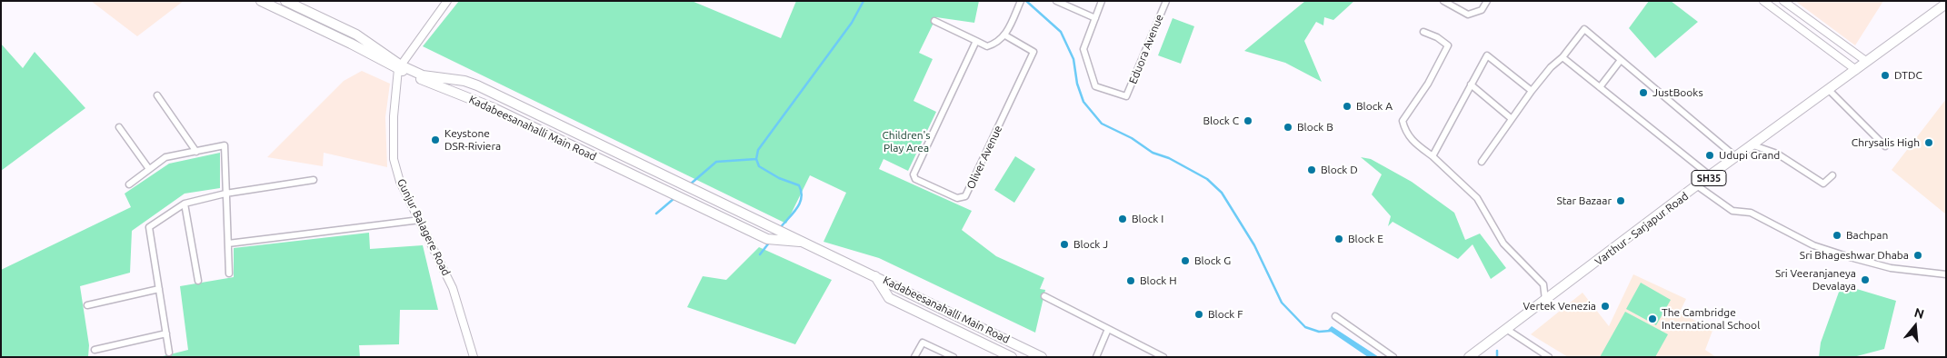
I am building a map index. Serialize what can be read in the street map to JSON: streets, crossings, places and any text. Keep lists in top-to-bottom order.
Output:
{
  "streets": {
    "main road": ["Kadabeesanahalli Main Road", "SH35", "Varthur - Sarjapur Road"],
    "street": ["Eduora Avenue", "Oliver Avenue", "Gunjur Balagere Road"]
  },
  "crossings": [
    ["Kadabeesanahalli Main Road", "Gunjur Balagere Road"]
  ],
  "parks": ["Children's Play Area"],
  "places": [
    "DTDC",
    "JustBooks",
    "Block A",
    "Block C",
    "Block B",
    "Keystone DSR-Riviera",
    "Chrysalis High",
    "Udupi Grand",
    "Block D",
    "Star Bazaar",
    "Block I",
    "Bachpan",
    "Block E",
    "Block J",
    "Sri Bhageshwar Dhaba",
    "Block G",
    "Sri Veeranjaneya Devalaya",
    "Block H",
    "Vertek Venezia",
    "Block F",
    "The Cambridge International School"
  ],
  "north": "top"
}
